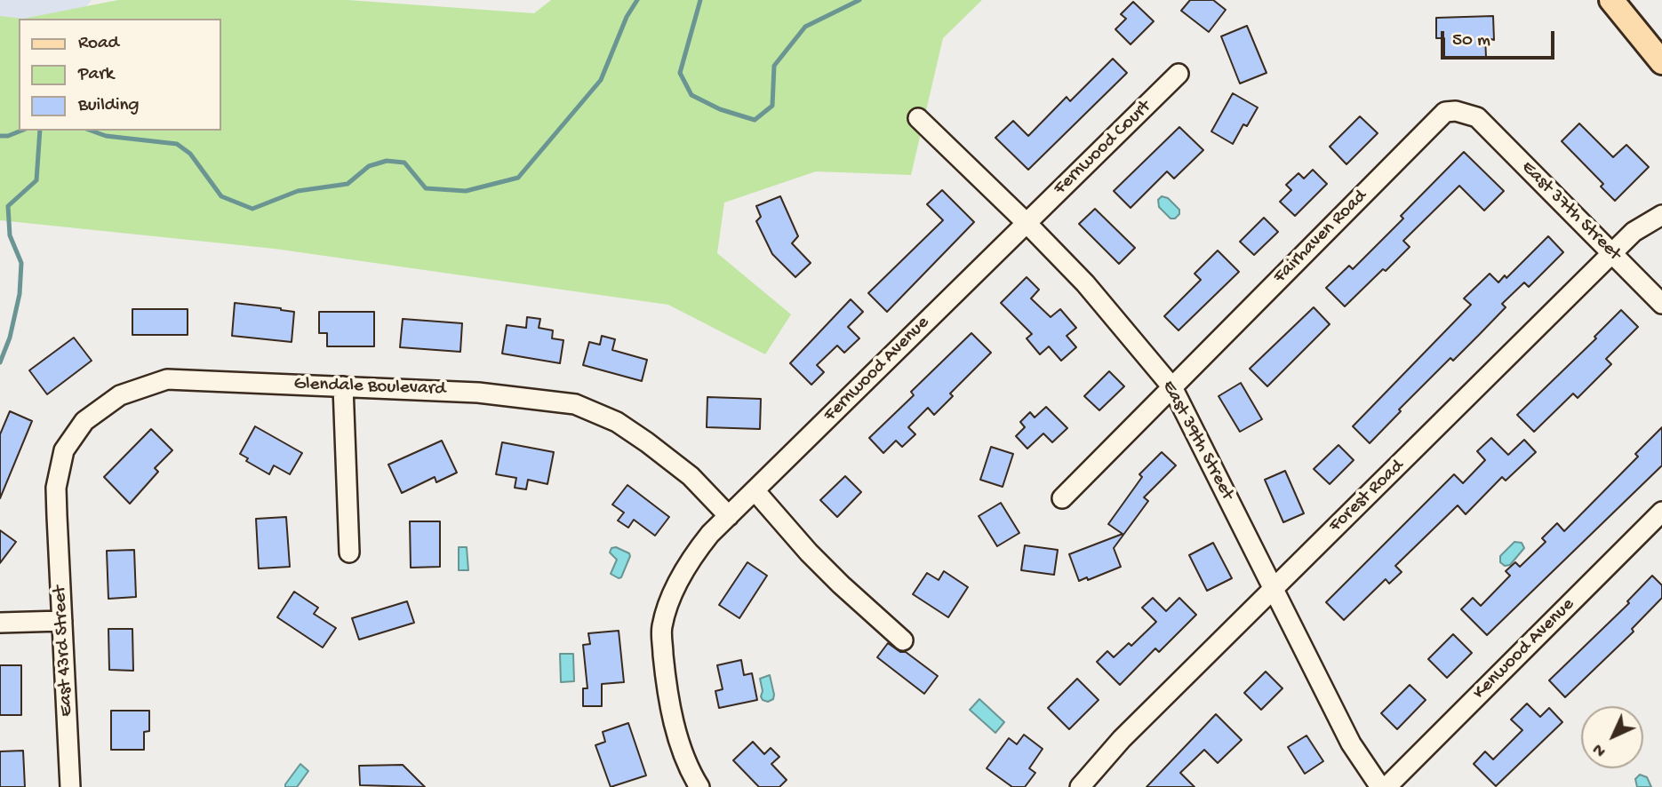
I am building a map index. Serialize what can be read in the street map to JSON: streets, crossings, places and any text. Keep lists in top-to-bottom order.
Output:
{
  "streets": {
    "street": [
      "Fernwood Court",
      "East 37th Street",
      "Fairhaven Road",
      "Fernwood Avenue",
      "Glendale Boulevard",
      "East 39th Street",
      "Forest Road",
      "Kenwood Avenue",
      "East 43rd Street"
    ]
  },
  "crossings": [
    ["Fernwood Court", "Fernwood Avenue"],
    ["Fernwood Court", "East 39th Street"],
    ["East 37th Street", "Fairhaven Road"],
    ["East 37th Street", "Forest Road"],
    ["Fairhaven Road", "East 39th Street"],
    ["Fernwood Avenue", "Glendale Boulevard"],
    ["Fernwood Avenue", "East 39th Street"],
    ["Glendale Boulevard", "East 43rd Street"],
    ["East 39th Street", "Forest Road"]
  ],
  "legend": ["Road", "Park", "Building"],
  "scale_bar": "50 m",
  "north": "bottom left"
}
